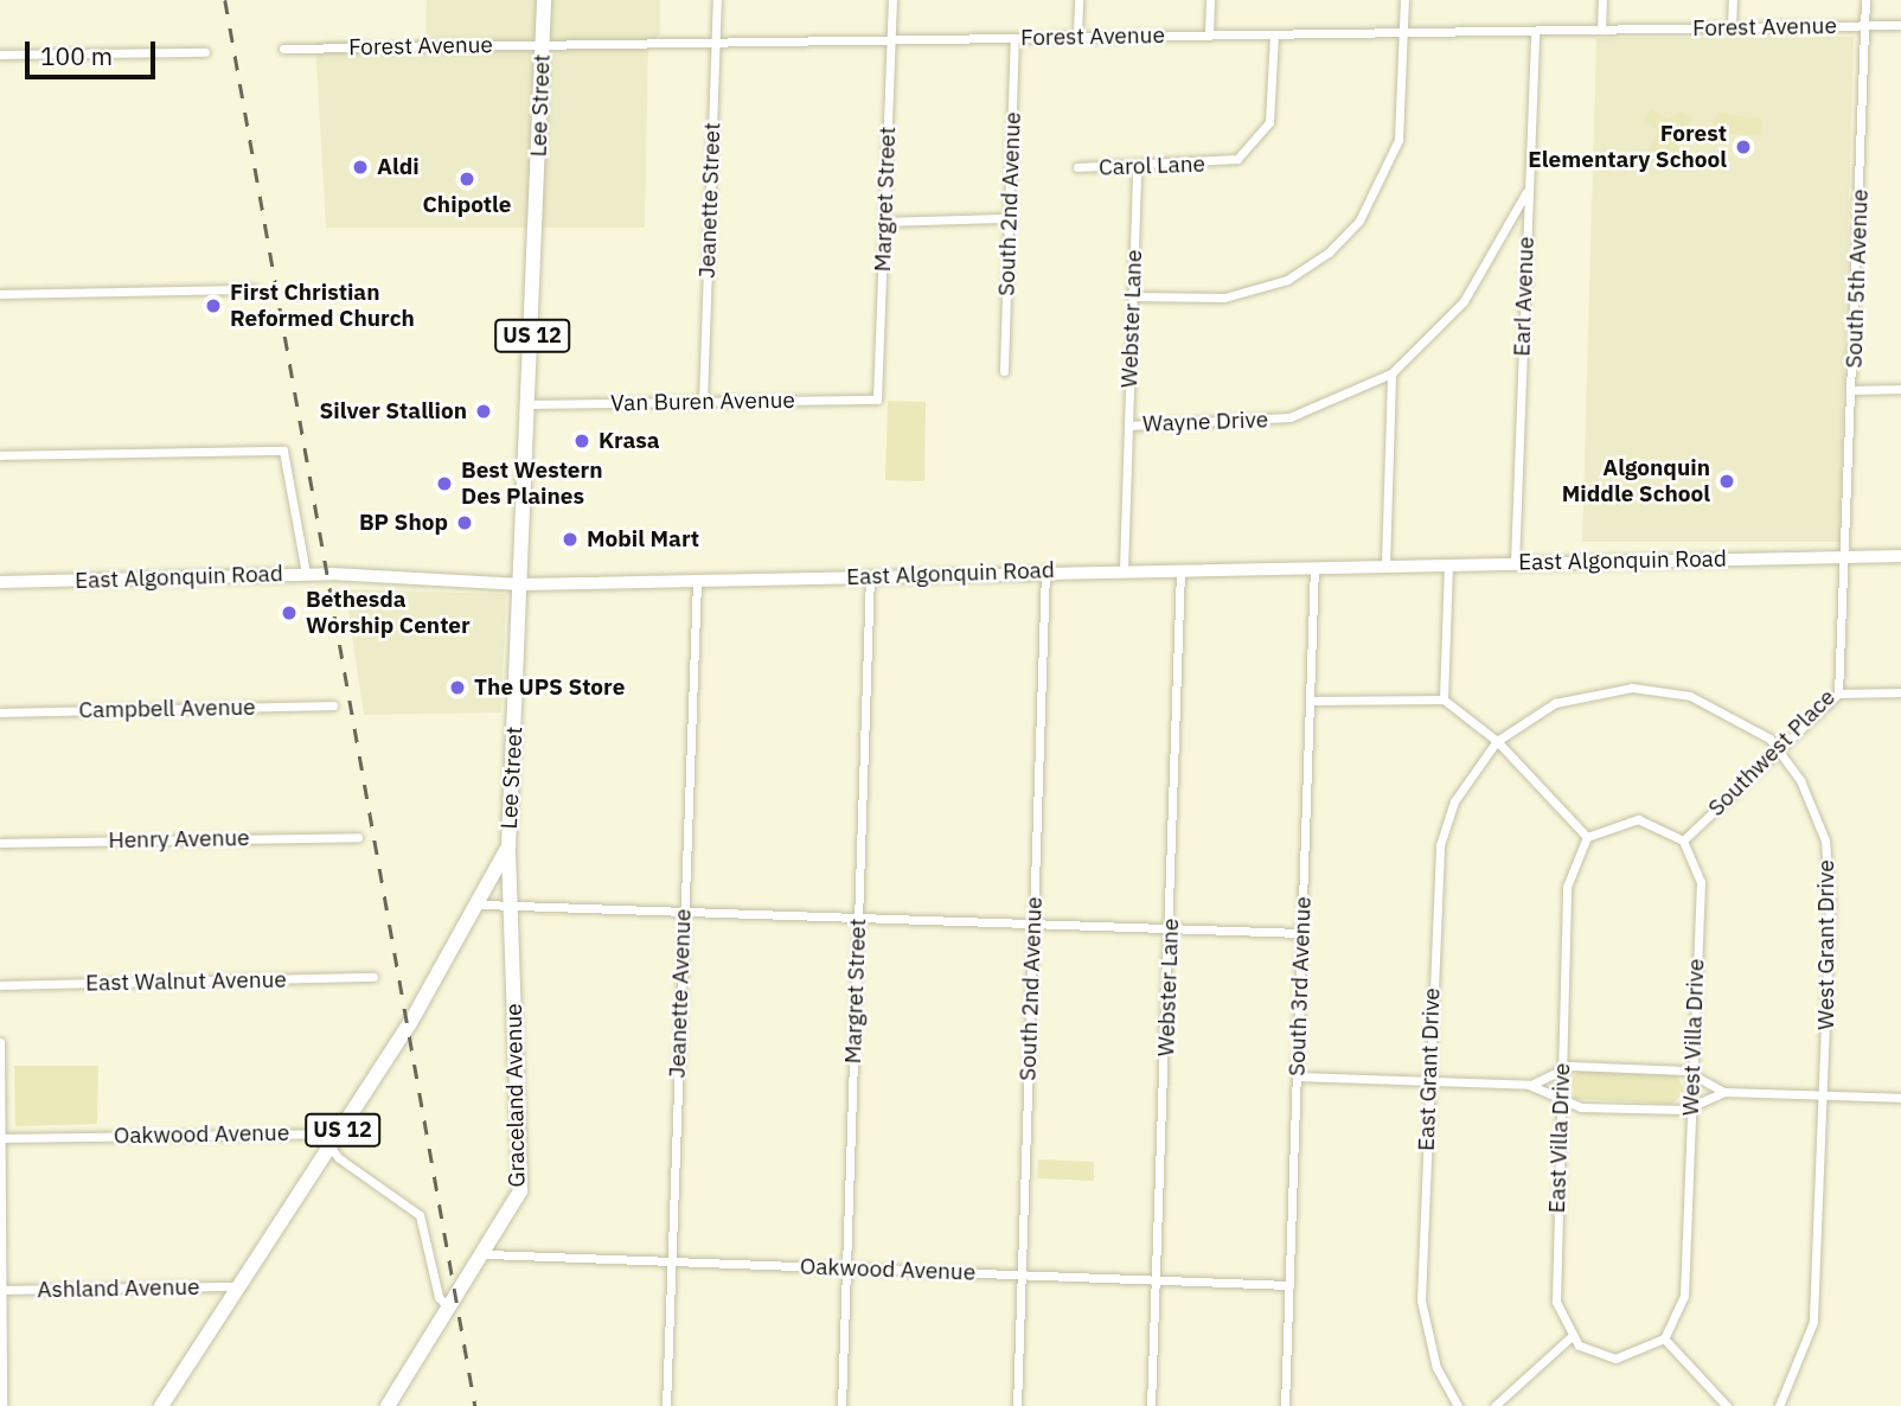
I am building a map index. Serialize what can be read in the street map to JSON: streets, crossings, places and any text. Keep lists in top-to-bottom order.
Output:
{
  "streets": {
    "main road": ["Lee Street", "US 12", "Graceland Avenue"],
    "street": [
      "Forest Avenue",
      "Carol Lane",
      "Margret Street",
      "Jeanette Street",
      "South 2nd Avenue",
      "South 5th Avenue",
      "Earl Avenue",
      "Webster Lane",
      "Van Buren Avenue",
      "Wayne Drive",
      "East Algonquin Road",
      "Campbell Avenue",
      "Southwest Place",
      "Henry Avenue",
      "West Grant Drive",
      "East Walnut Avenue",
      "South 3rd Avenue",
      "Jeanette Avenue",
      "West Villa Drive",
      "East Grant Drive",
      "Oakwood Avenue",
      "East Villa Drive",
      "Ashland Avenue"
    ]
  },
  "crossings": [
    ["Forest Avenue", "Lee Street"],
    ["Forest Avenue", "Carol Lane"],
    ["Forest Avenue", "Margret Street"],
    ["Forest Avenue", "Jeanette Street"],
    ["Forest Avenue", "South 2nd Avenue"],
    ["Forest Avenue", "South 5th Avenue"],
    ["Forest Avenue", "Earl Avenue"],
    ["Lee Street", "Van Buren Avenue"],
    ["Lee Street", "East Algonquin Road"],
    ["Lee Street", "Graceland Avenue"],
    ["Lee Street", "Oakwood Avenue"],
    ["Lee Street", "Ashland Avenue"],
    ["Carol Lane", "Webster Lane"],
    ["Margret Street", "Van Buren Avenue"],
    ["Margret Street", "East Algonquin Road"],
    ["Margret Street", "Oakwood Avenue"],
    ["Jeanette Street", "Van Buren Avenue"],
    ["South 2nd Avenue", "East Algonquin Road"],
    ["South 2nd Avenue", "Oakwood Avenue"],
    ["South 5th Avenue", "East Algonquin Road"],
    ["South 5th Avenue", "Southwest Place"],
    ["Earl Avenue", "Wayne Drive"],
    ["Earl Avenue", "East Algonquin Road"],
    ["Webster Lane", "Wayne Drive"],
    ["Webster Lane", "East Algonquin Road"],
    ["Webster Lane", "Oakwood Avenue"],
    ["East Algonquin Road", "Southwest Place"],
    ["East Algonquin Road", "South 3rd Avenue"],
    ["East Algonquin Road", "Jeanette Avenue"],
    ["Southwest Place", "West Grant Drive"],
    ["Southwest Place", "West Villa Drive"],
    ["West Grant Drive", "East Grant Drive"],
    ["South 3rd Avenue", "Oakwood Avenue"],
    ["Jeanette Avenue", "Oakwood Avenue"],
    ["Graceland Avenue", "Oakwood Avenue"]
  ],
  "places": [
    "Forest Elementary School",
    "Aldi",
    "Chipotle",
    "First Christian Reformed Church",
    "Silver Stallion",
    "Krasa",
    "Algonquin Middle School",
    "Best Western Des Plaines",
    "BP Shop",
    "Mobil Mart",
    "Bethesda Worship Center",
    "The UPS Store"
  ],
  "scale_bar": "100 m"
}
